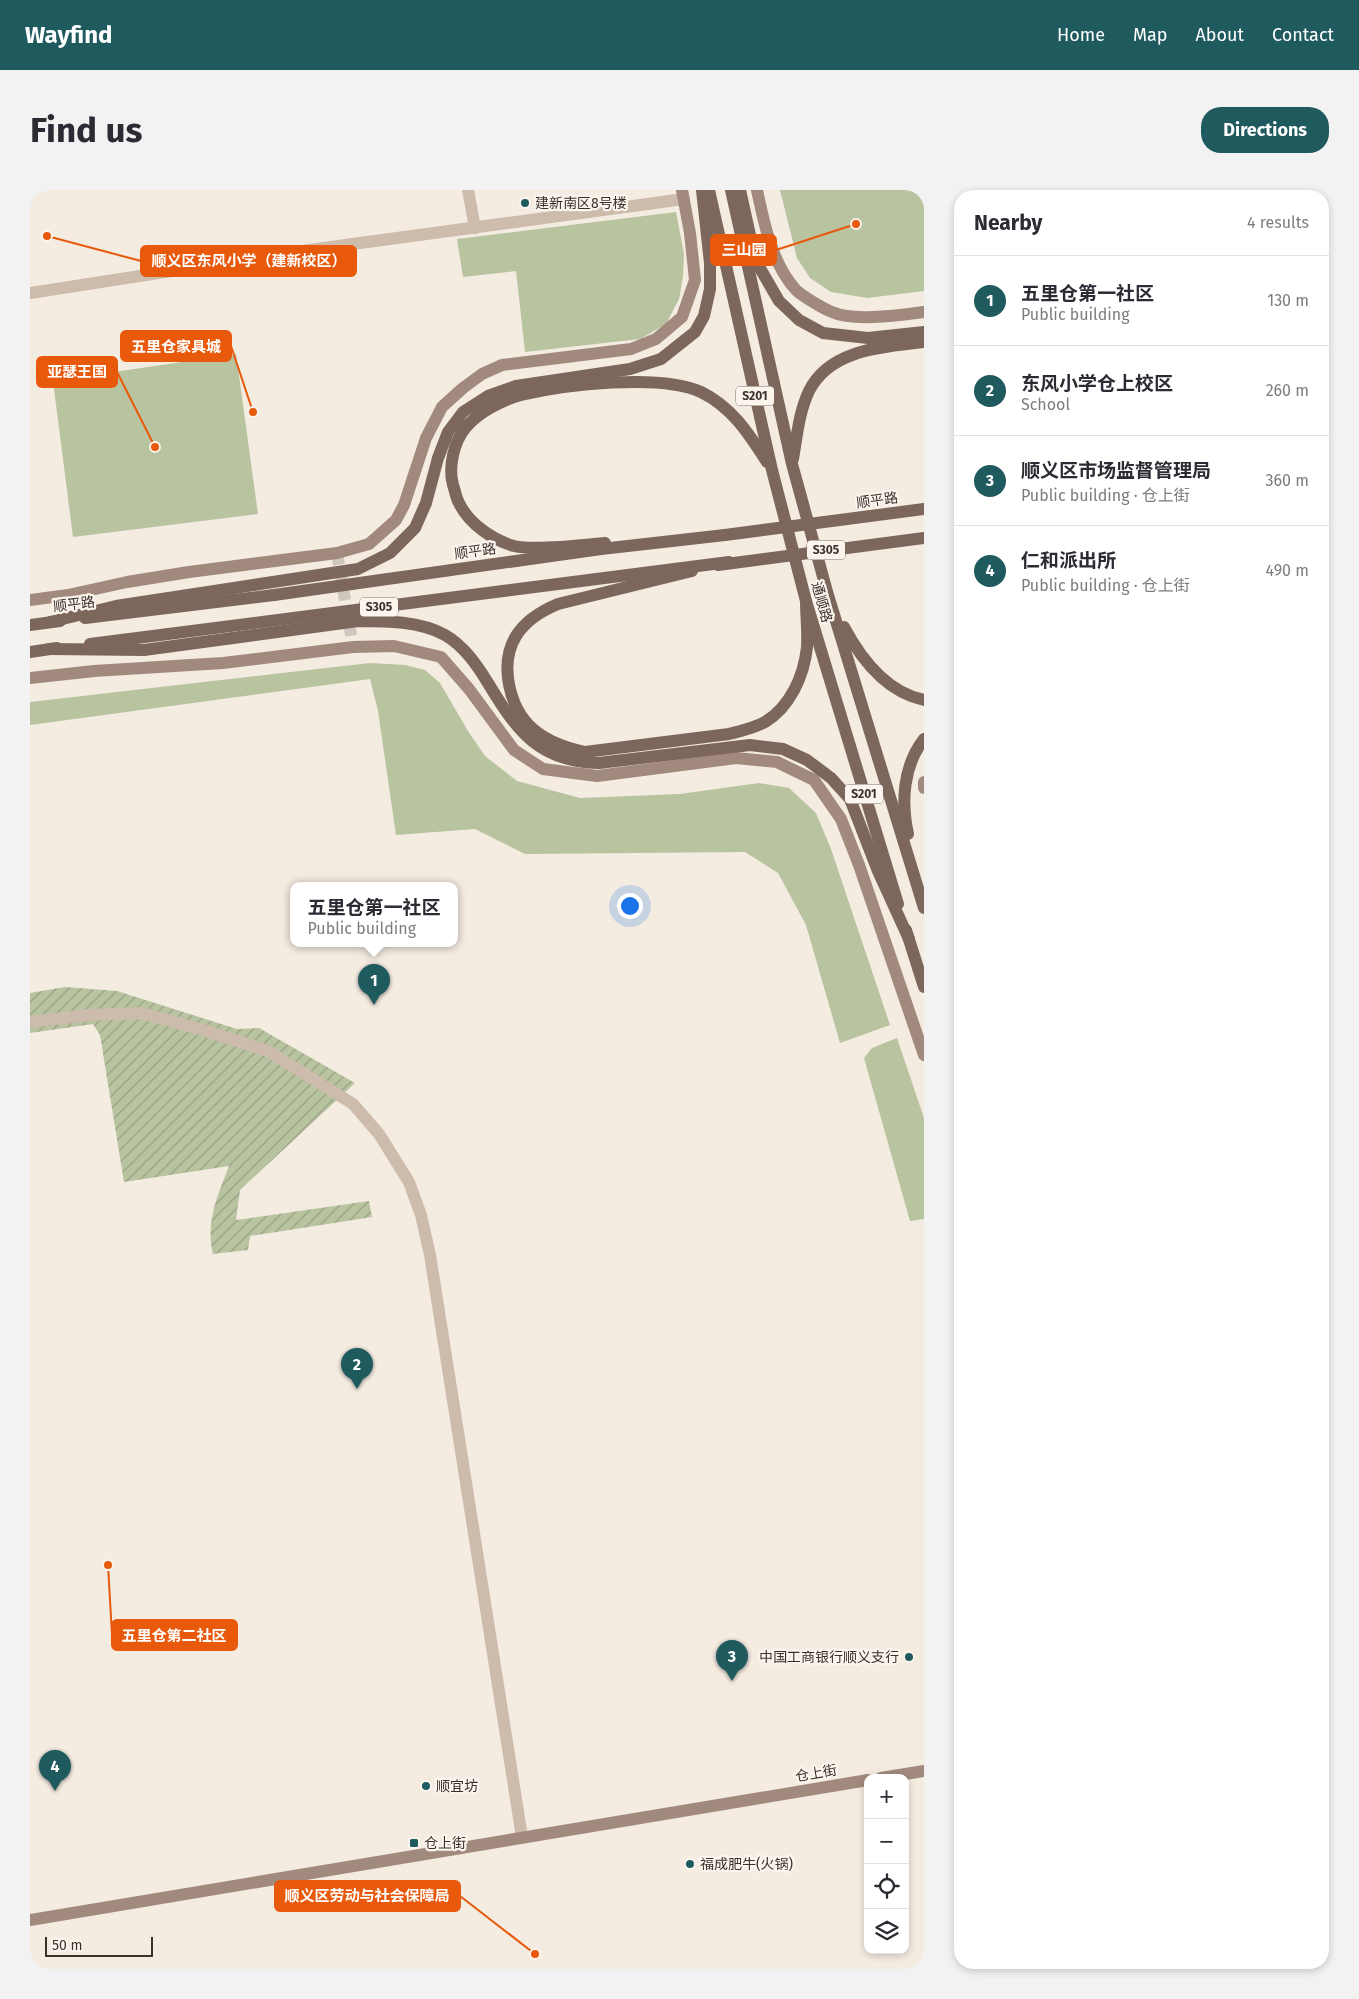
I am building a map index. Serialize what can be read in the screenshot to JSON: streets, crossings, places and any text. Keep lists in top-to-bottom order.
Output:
{
  "streets": {
    "main road": [
      "S201",
      "顺平路",
      "S305",
      "通顺路"
    ],
    "street": ["仓上街"]
  },
  "places": {
    "other": [
      "建新南区8号楼",
      "三山园",
      "顺义区东风小学（建新校区）",
      "五里仓家具城",
      "亚瑟王国",
      "五里仓第二社区",
      "中国工商银行顺义支行",
      "顺宜坊",
      "福成肥牛(火锅)",
      "顺义区劳动与社会保障局"
    ],
    "transit": ["仓上街"]
  },
  "scale_bar": "50 m",
  "page": {
    "header": "Wayfind",
    "nav": [
      "Home",
      "Map",
      "About",
      "Contact"
    ],
    "buttons": "Directions",
    "title": "Find us",
    "heading": ["Nearby", "4 results"],
    "list": [
      {
        "mark": "1",
        "name": "五里仓第一社区",
        "note": "Public building",
        "value": "130 m"
      },
      {
        "mark": "2",
        "name": "东风小学仓上校区",
        "note": "School",
        "value": "260 m"
      },
      {
        "mark": "3",
        "name": "顺义区市场监督管理局",
        "note": "Public building · 仓上街",
        "value": "360 m"
      },
      {
        "mark": "4",
        "name": "仁和派出所",
        "note": "Public building · 仓上街",
        "value": "490 m"
      }
    ],
    "popup": ["五里仓第一社区", "Public building"],
    "pins": [
      "1",
      "2",
      "3",
      "4"
    ],
    "map_buttons": ["+", "−"],
    "scale": "50 m"
  }
}
